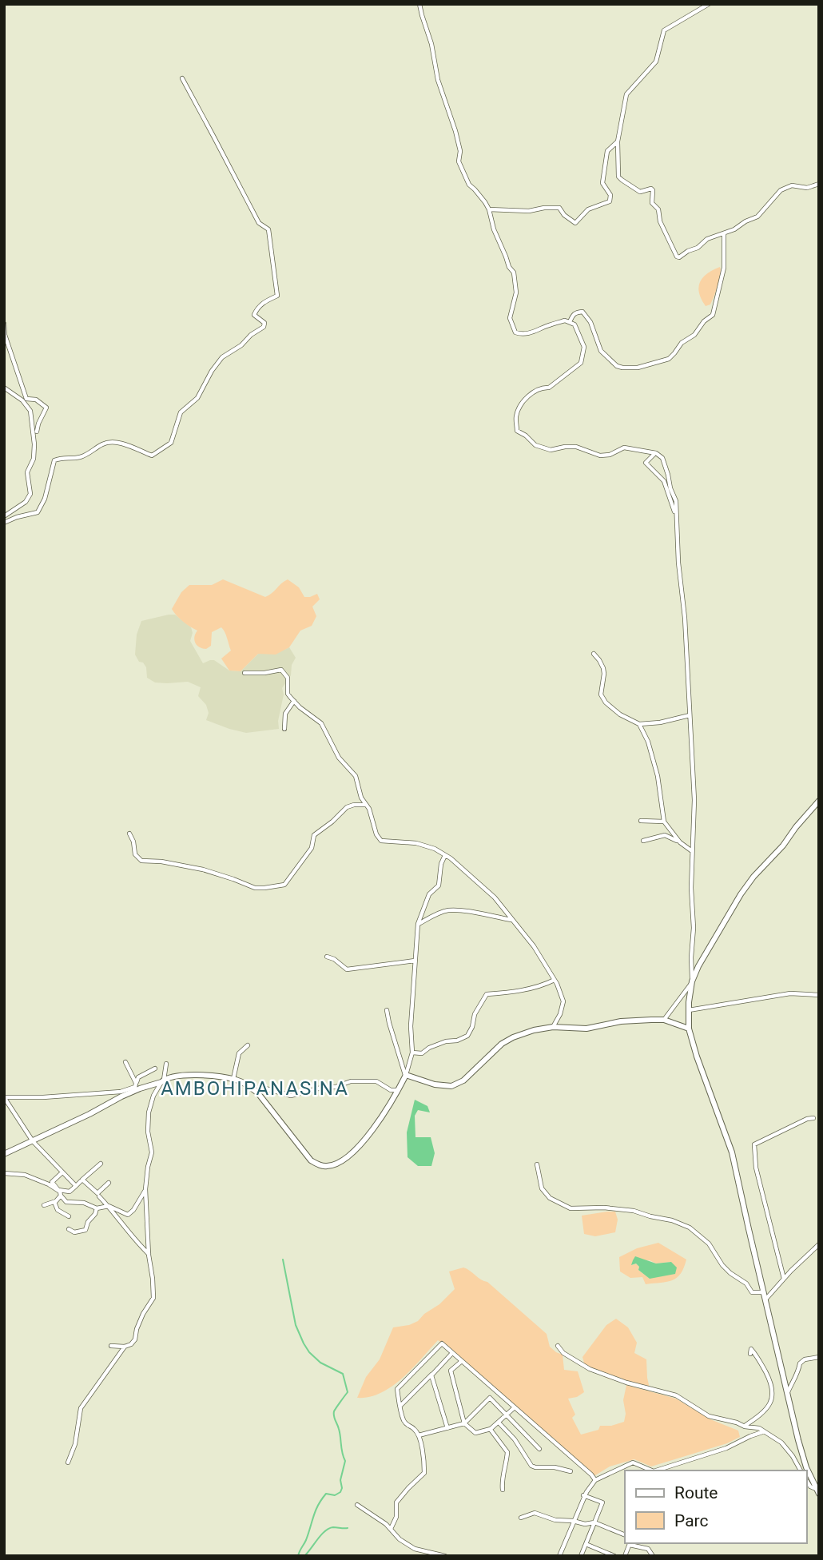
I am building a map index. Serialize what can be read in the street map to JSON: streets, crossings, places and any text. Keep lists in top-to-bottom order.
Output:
{
  "districts": ["AMBOHIPANASINA"],
  "legend": ["Route", "Parc"]
}
